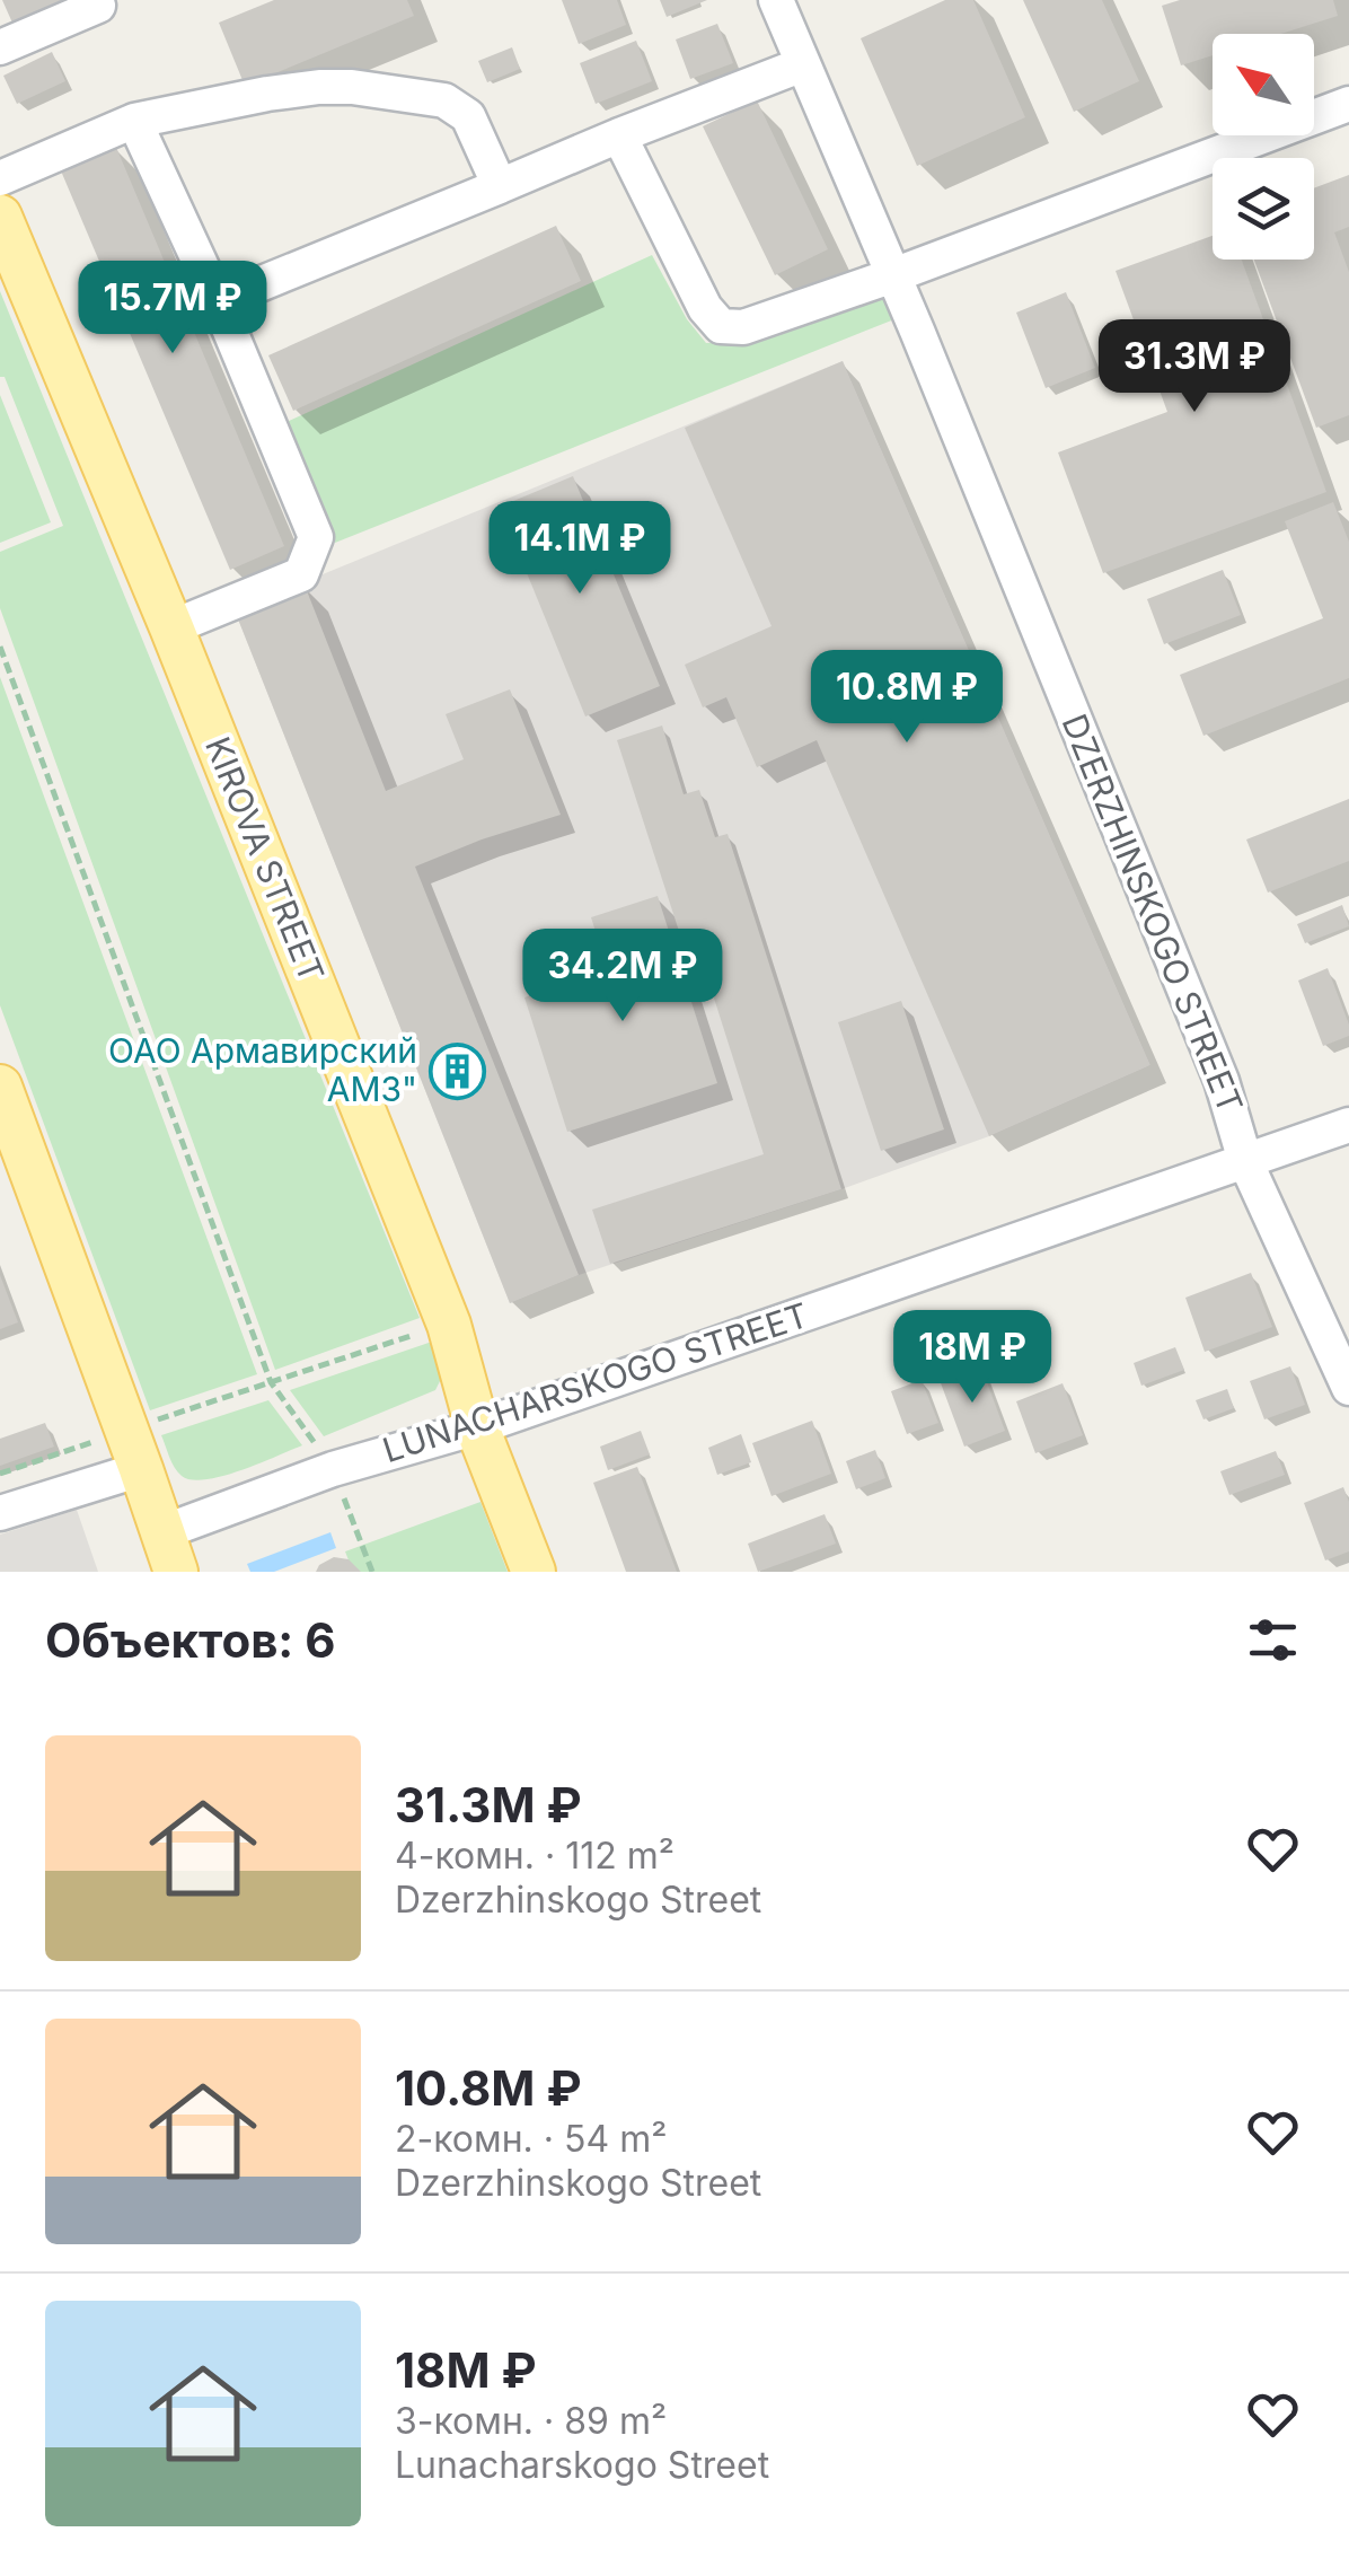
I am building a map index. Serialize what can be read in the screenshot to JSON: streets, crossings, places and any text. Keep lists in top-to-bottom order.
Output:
{
  "streets": {
    "main road": ["KIROVA STREET"],
    "street": ["DZERZHINSKOGO STREET", "LUNACHARSKOGO STREET"]
  },
  "crossings": [
    ["KIROVA STREET", "LUNACHARSKOGO STREET"],
    ["DZERZHINSKOGO STREET", "LUNACHARSKOGO STREET"]
  ],
  "places": {
    "building": ["ОАО Армавирский АМЗ\""]
  },
  "north": "top left",
  "page": {
    "price": [
      "15.7M ₽",
      "31.3M ₽",
      "14.1M ₽",
      "10.8M ₽",
      "34.2M ₽",
      "18M ₽"
    ],
    "heading": "Объектов: 6",
    "list": [
      {
        "name": "31.3M ₽",
        "note": "4-комн. · 112 m² · Dzerzhinskogo Street"
      },
      {
        "name": "10.8M ₽",
        "note": "2-комн. · 54 m² · Dzerzhinskogo Street"
      },
      {
        "name": "18M ₽",
        "note": "3-комн. · 89 m² · Lunacharskogo Street"
      }
    ]
  }
}
